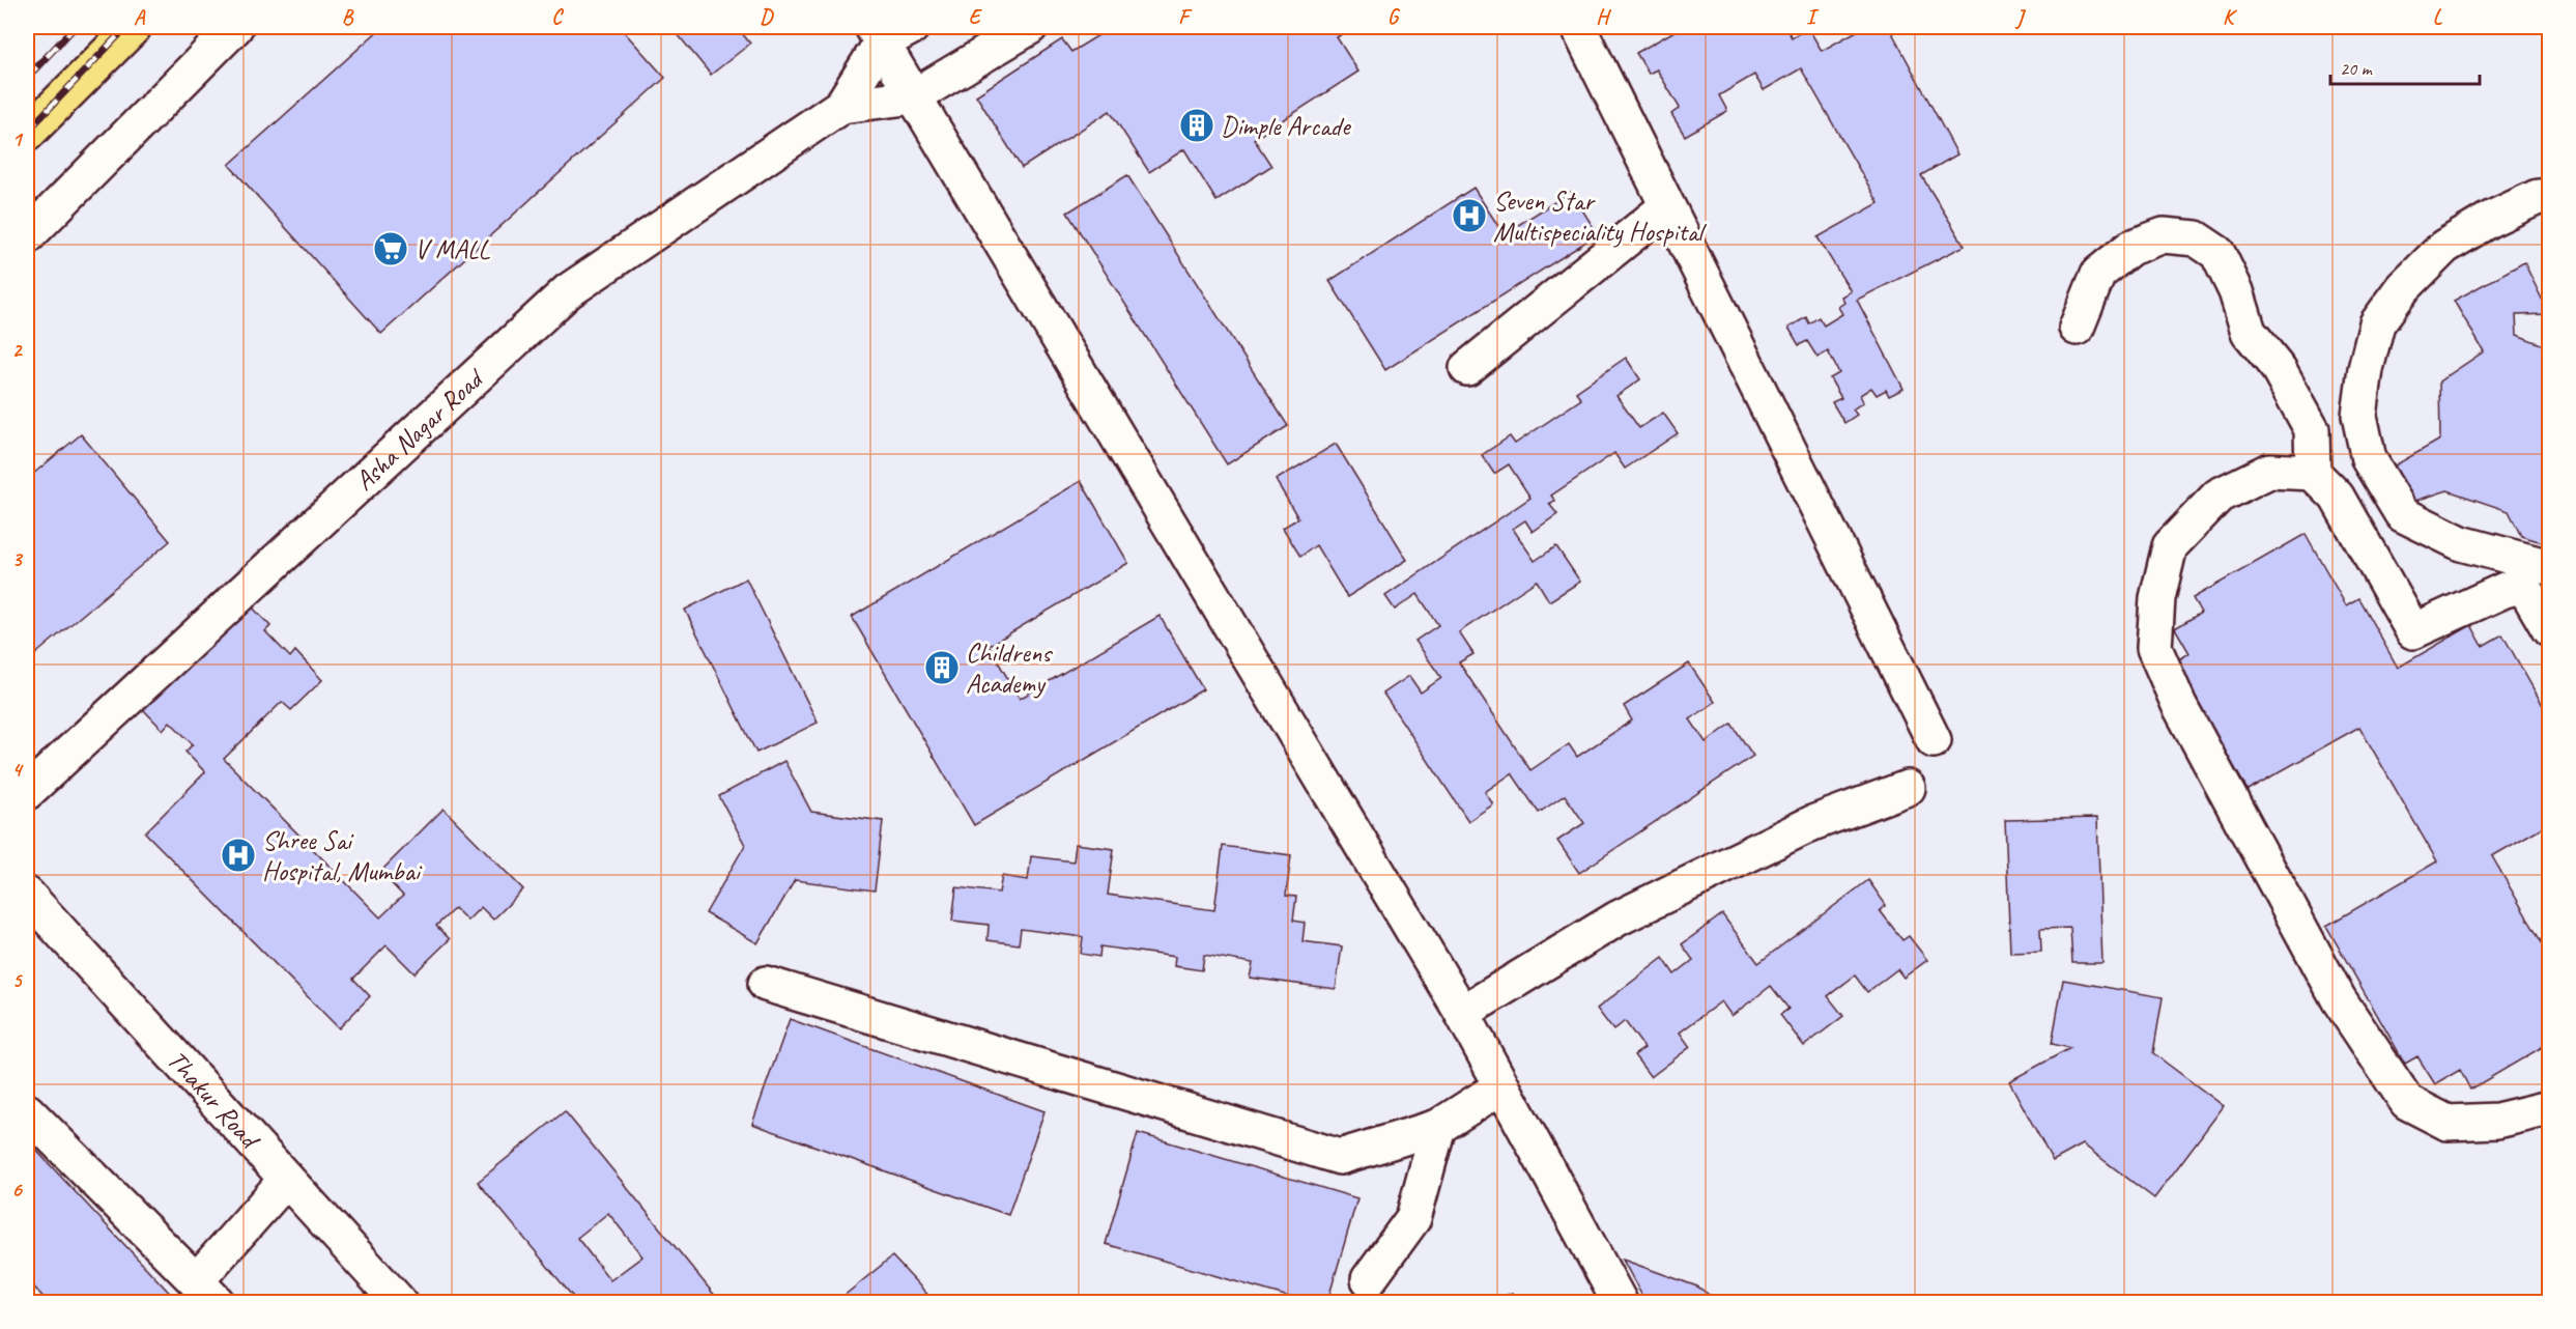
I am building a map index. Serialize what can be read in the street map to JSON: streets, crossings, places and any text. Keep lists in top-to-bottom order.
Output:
{
  "streets": {
    "street": ["Asha Nagar Road", "Thakur Road"]
  },
  "places": {
    "building": ["Dimple Arcade", "Childrens Academy"],
    "hospital": ["Seven Star Multispeciality Hospital", "Shree Sai Hospital, Mumbai"],
    "supermarket": ["V MALL"]
  },
  "scale_bar": "20 m",
  "grid": {
    "columns": [
      "A",
      "B",
      "C",
      "D",
      "E",
      "F",
      "G",
      "H",
      "I",
      "J",
      "K",
      "L"
    ],
    "rows": [
      "1",
      "2",
      "3",
      "4",
      "5",
      "6"
    ]
  }
}
